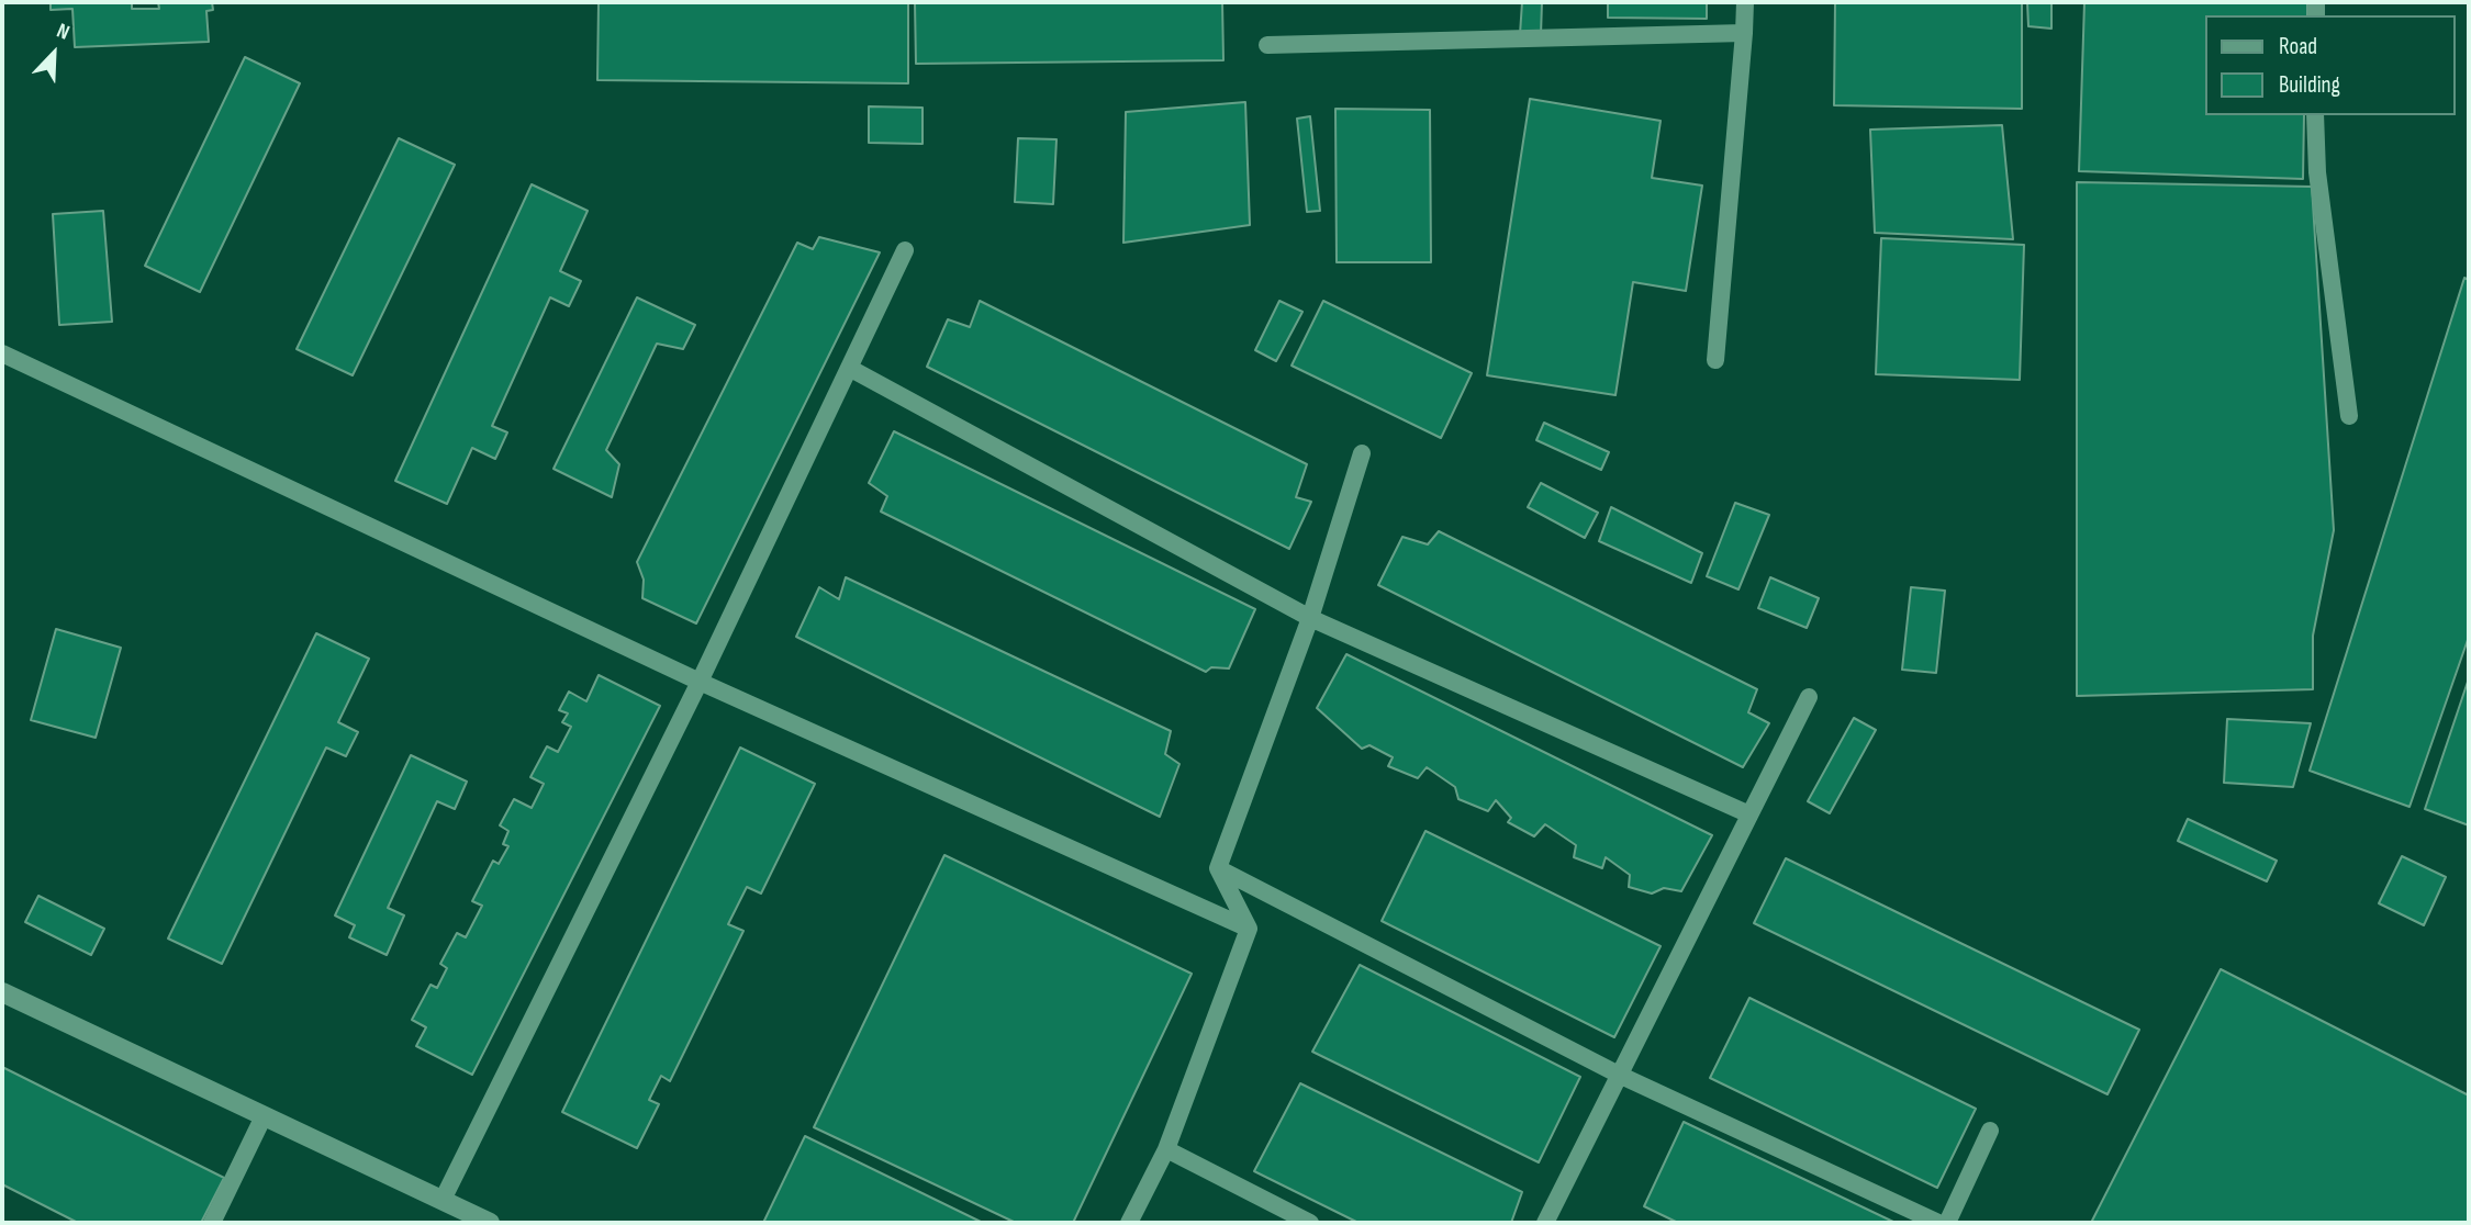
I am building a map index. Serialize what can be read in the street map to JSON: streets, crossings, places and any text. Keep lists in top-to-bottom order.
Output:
{
  "legend": ["Road", "Building"],
  "north": "top right"
}
